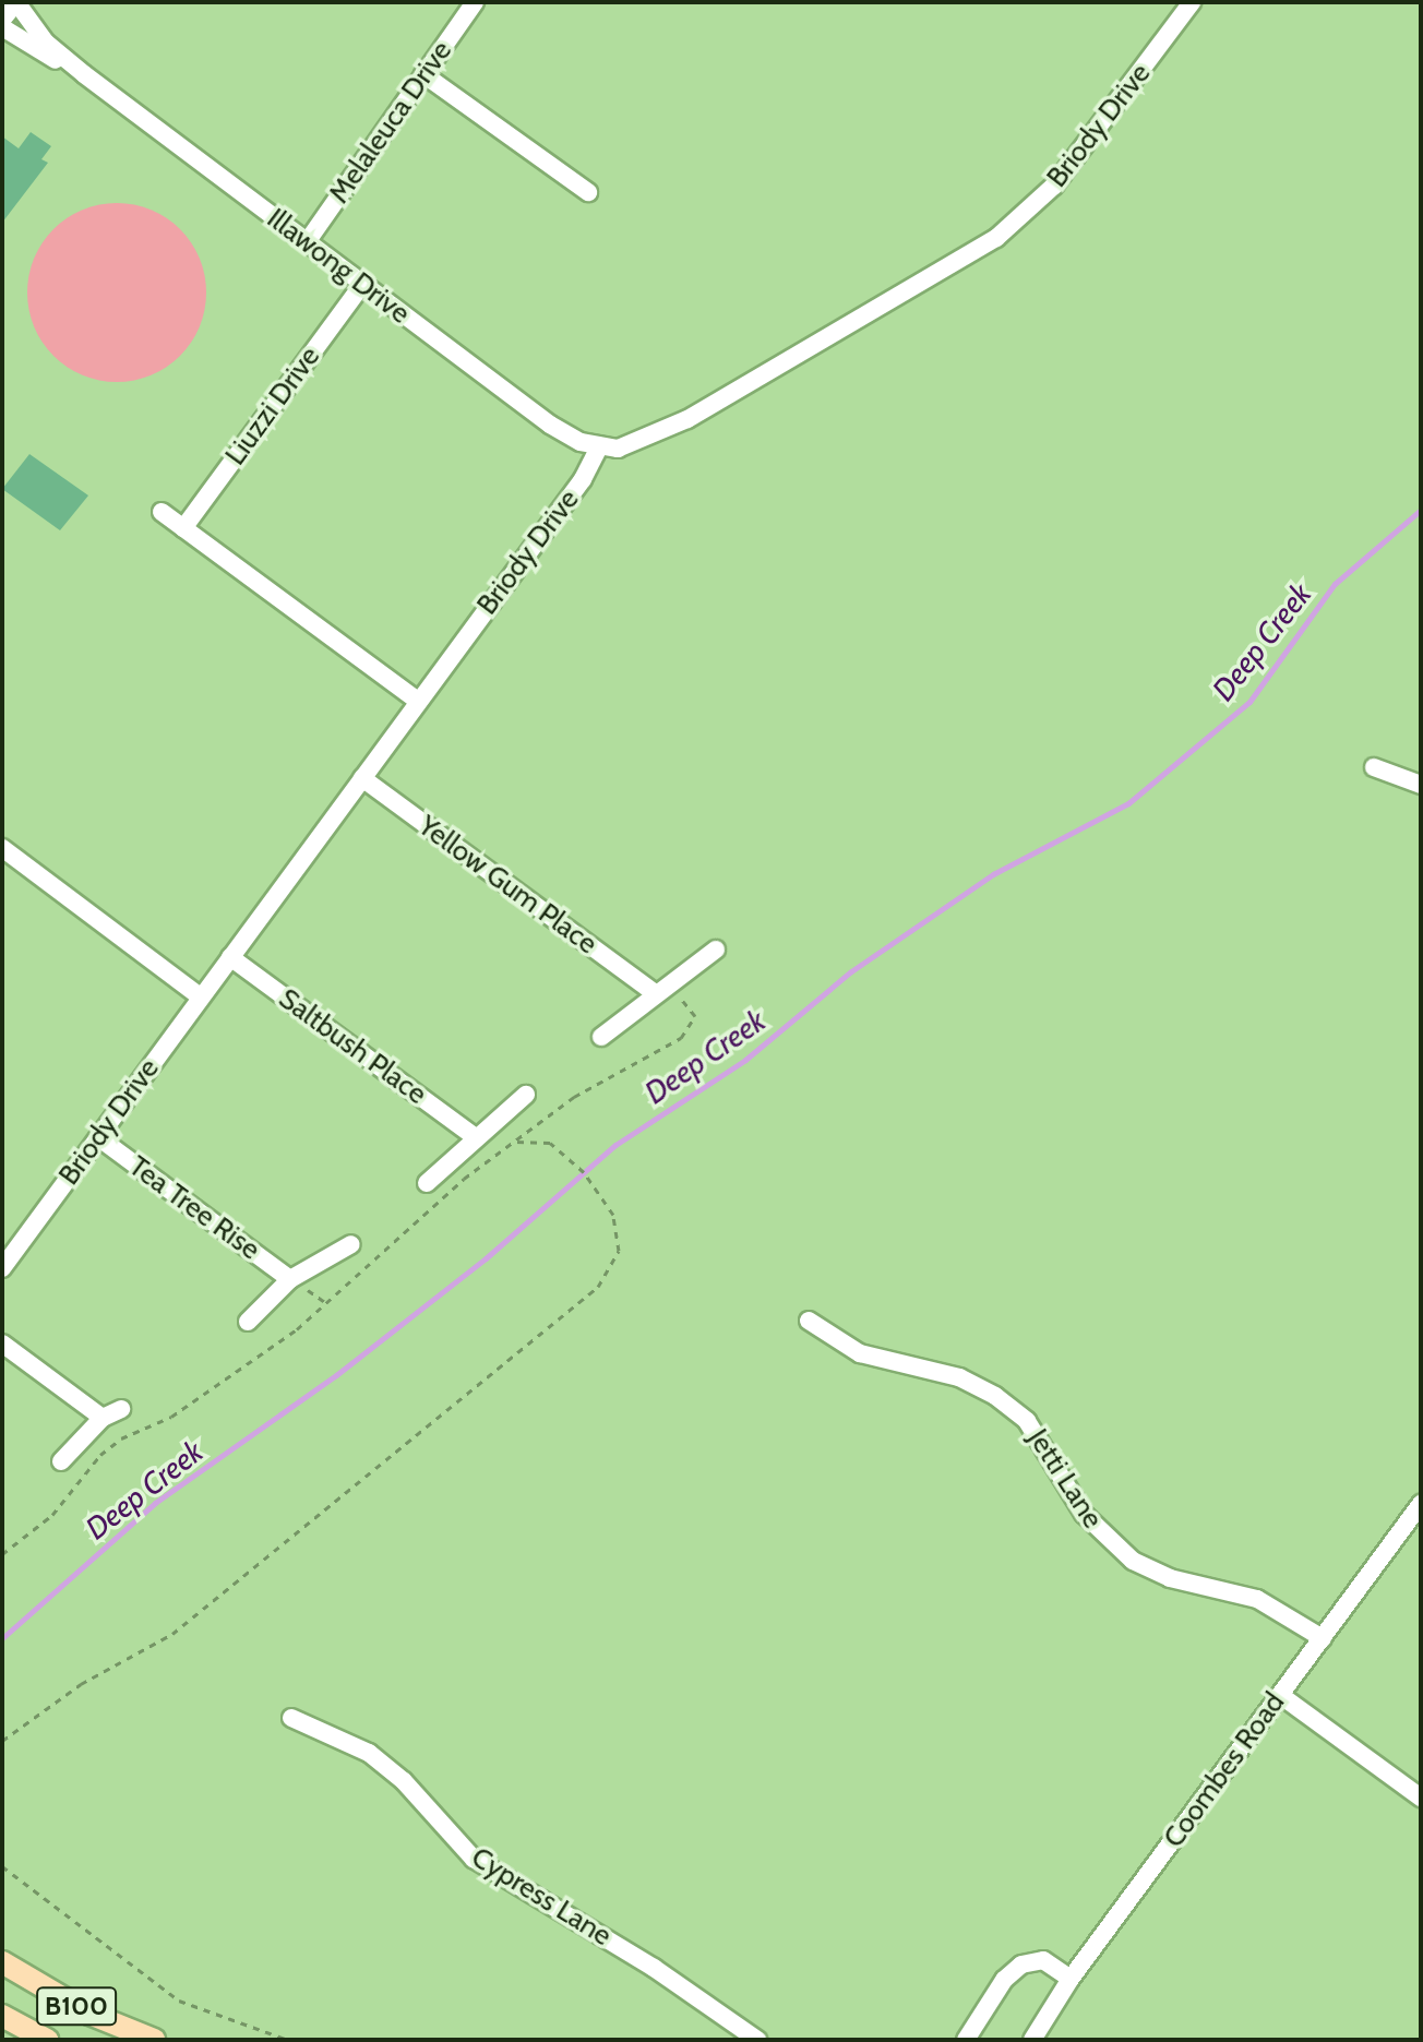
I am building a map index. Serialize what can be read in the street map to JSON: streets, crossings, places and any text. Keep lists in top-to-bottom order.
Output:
{
  "streets": {
    "main road": ["B100"],
    "street": [
      "Melaleuca Drive",
      "Briody Drive",
      "Illawong Drive",
      "Liuzzi Drive",
      "Yellow Gum Place",
      "Saltbush Place",
      "Tea Tree Rise",
      "Jetti Lane",
      "Coombes Road",
      "Cypress Lane"
    ]
  },
  "crossings": [
    ["Melaleuca Drive", "Illawong Drive"],
    ["Briody Drive", "Illawong Drive"],
    ["Briody Drive", "Yellow Gum Place"],
    ["Briody Drive", "Saltbush Place"],
    ["Briody Drive", "Tea Tree Rise"],
    ["Illawong Drive", "Liuzzi Drive"],
    ["Jetti Lane", "Coombes Road"]
  ],
  "water": ["Deep Creek"]
}
